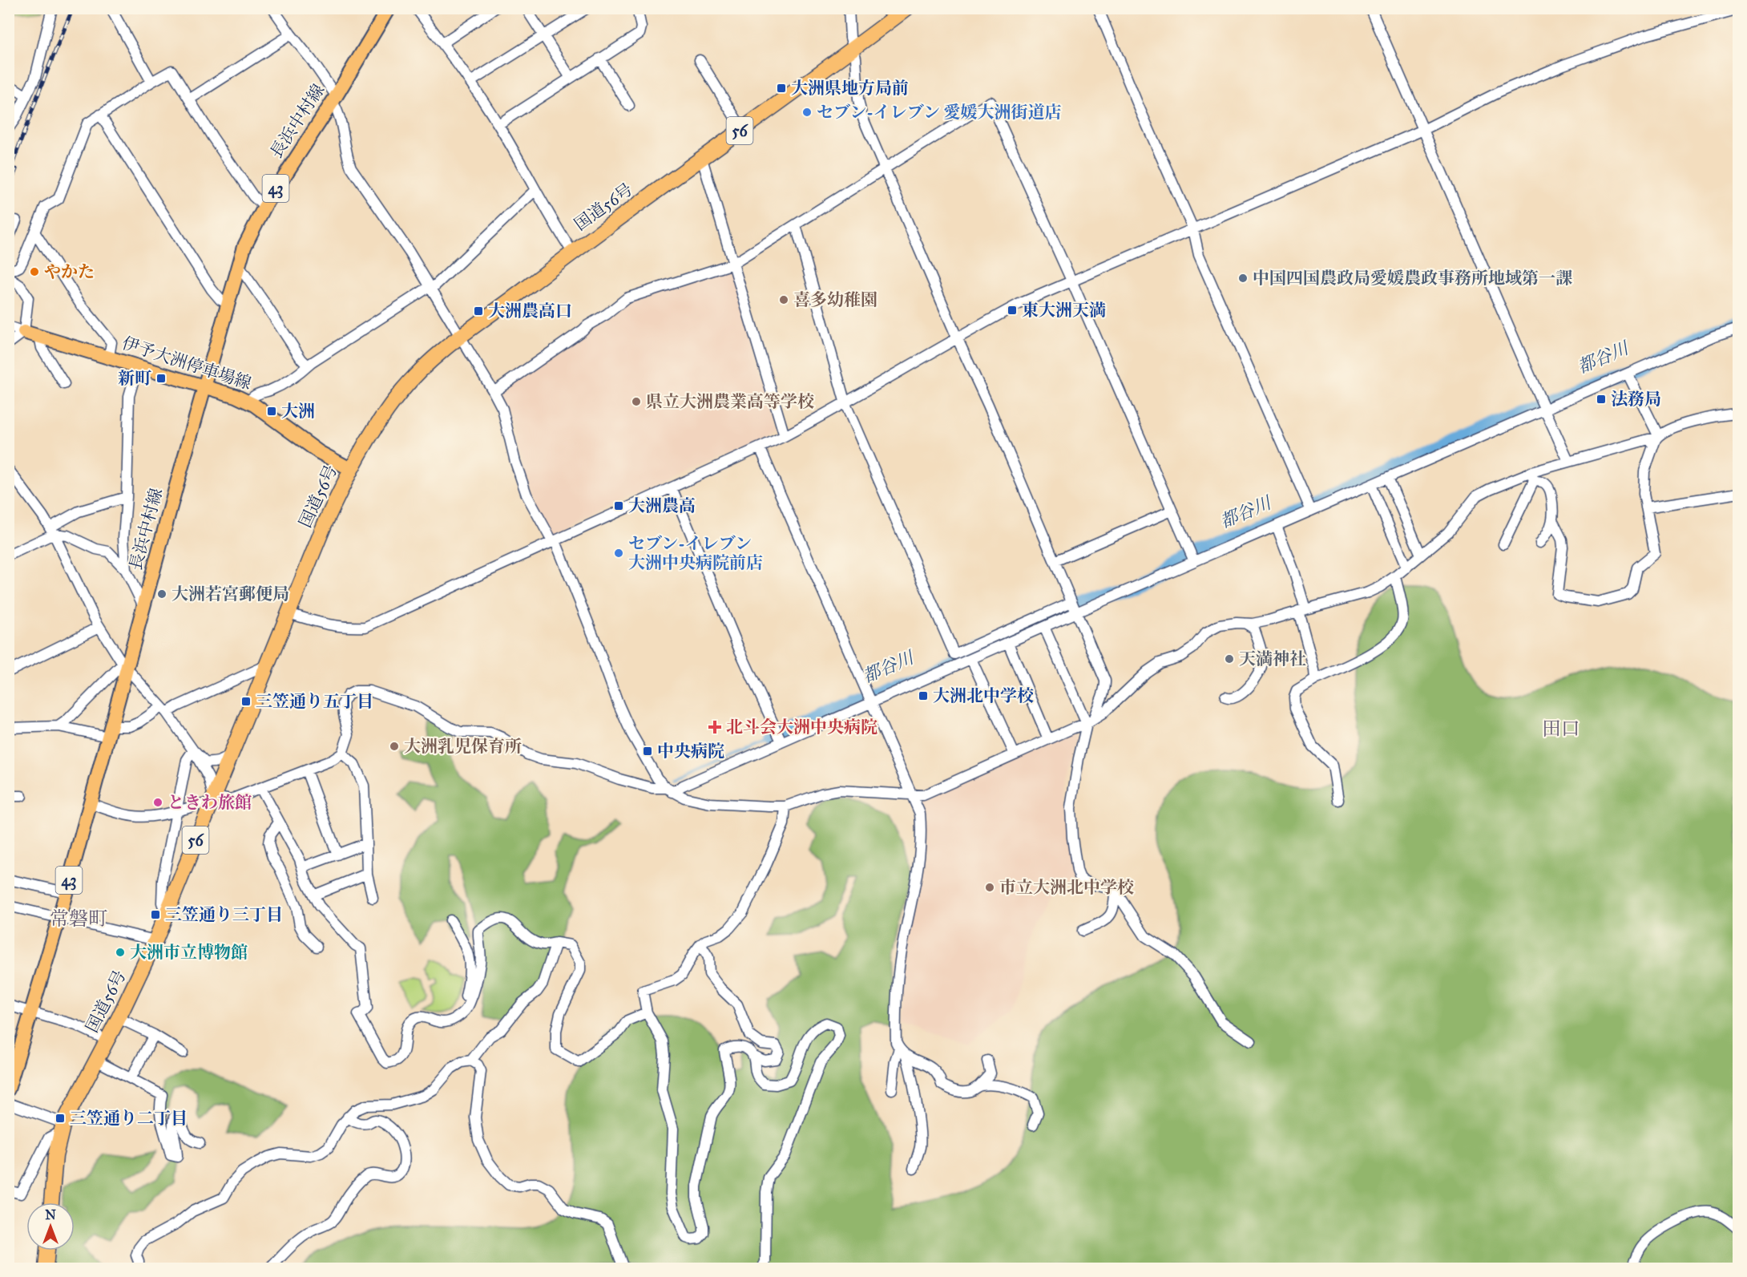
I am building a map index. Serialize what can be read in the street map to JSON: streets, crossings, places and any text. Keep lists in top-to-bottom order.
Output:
{
  "streets": {
    "highway": ["56", "国道56号"],
    "main road": ["長浜中村線", "43", "伊予大洲停車場線"]
  },
  "crossings": [
    ["長浜中村線", "伊予大洲停車場線"],
    ["国道56号", "伊予大洲停車場線"]
  ],
  "districts": ["田口", "常磐町"],
  "water": ["都谷川"],
  "places": {
    "transit": [
      "大洲県地方局前",
      "東大洲天満",
      "大洲農高口",
      "新町",
      "法務局",
      "大洲",
      "大洲農高",
      "大洲北中学校",
      "三笠通り五丁目",
      "中央病院",
      "三笠通り三丁目",
      "三笠通り二丁目"
    ],
    "other": [
      "セブン-イレブン 愛媛大洲街道店",
      "やかた",
      "中国四国農政局愛媛農政事務所地域第一課",
      "喜多幼稚園",
      "県立大洲農業高等学校",
      "セブン-イレブン 大洲中央病院前店",
      "大洲若宮郵便局",
      "天満神社",
      "大洲乳児保育所",
      "ときわ旅館",
      "市立大洲北中学校",
      "大洲市立博物館"
    ],
    "health": ["北斗会大洲中央病院"]
  },
  "north": "top"
}
